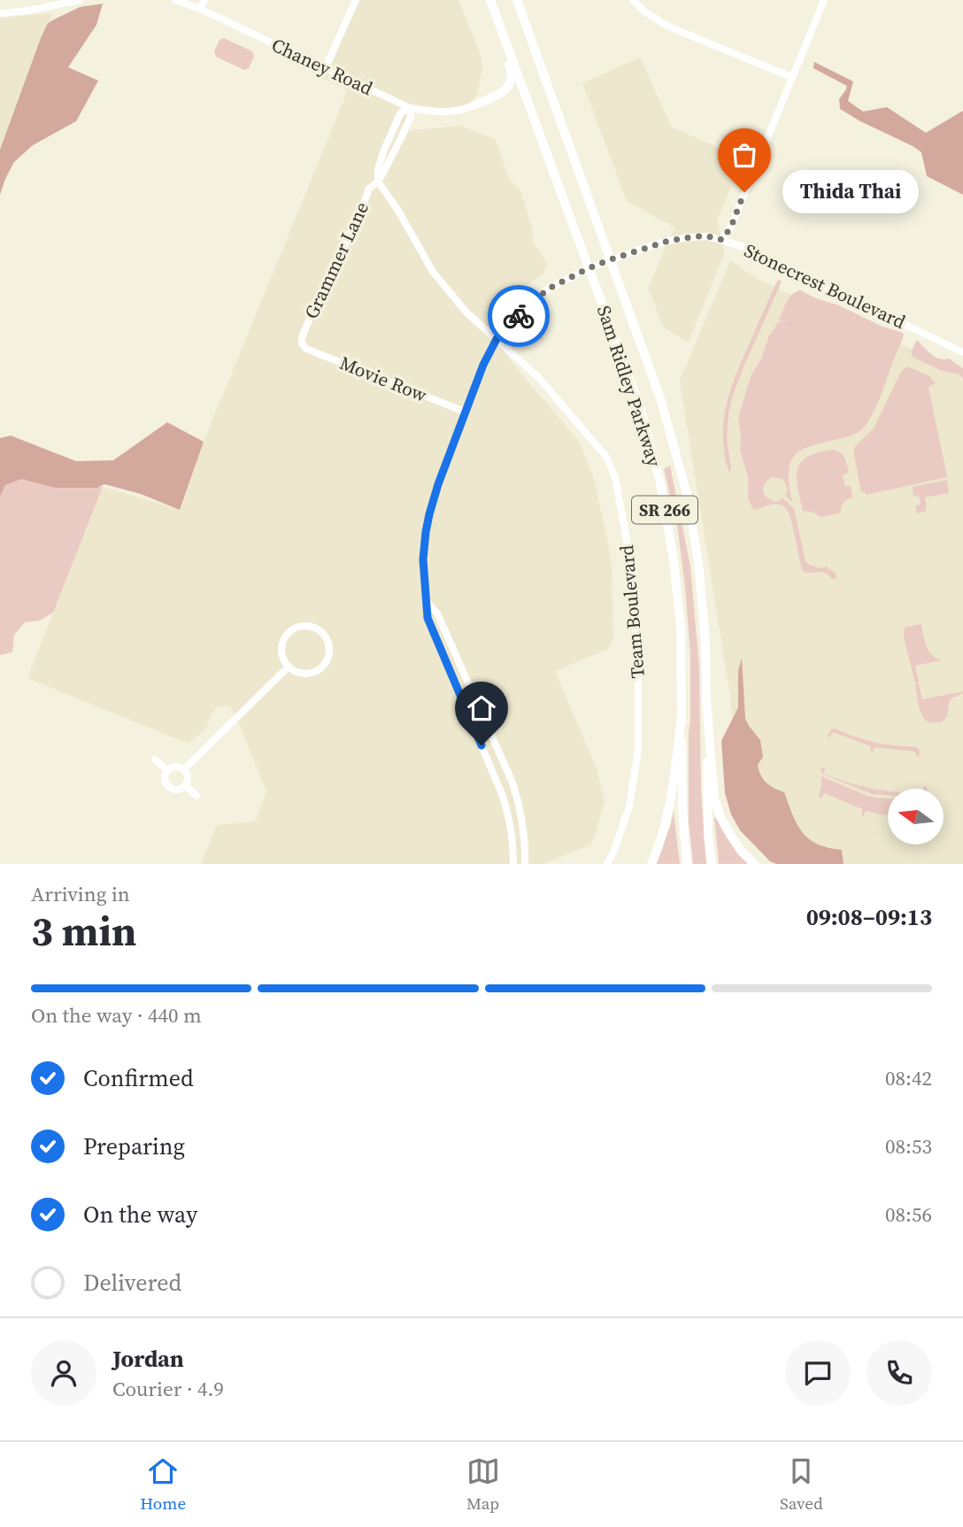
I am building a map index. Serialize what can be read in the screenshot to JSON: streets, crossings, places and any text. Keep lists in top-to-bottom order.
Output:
{
  "streets": {
    "main road": ["Sam Ridley Parkway", "SR 266"],
    "street": [
      "Chaney Road",
      "Grammer Lane",
      "Stonecrest Boulevard",
      "Movie Row",
      "Team Boulevard"
    ]
  },
  "crossings": [
    ["Grammer Lane", "Movie Row"],
    ["Grammer Lane", "Team Boulevard"],
    ["Stonecrest Boulevard", "Movie Row"],
    ["Stonecrest Boulevard", "Sam Ridley Parkway"],
    ["Stonecrest Boulevard", "Team Boulevard"]
  ],
  "places": ["Thida Thai"],
  "north": "left",
  "page": {
    "bubble": "Thida Thai",
    "heading": ["3 min", "Arriving in", "09:08–09:13"],
    "panel": ["Jordan", "Courier · 4.9"],
    "bar": "On the way · 440 m",
    "list": [
      ["Confirmed", "08:42"],
      ["Preparing", "08:53"],
      ["On the way", "08:56"],
      "Delivered"
    ],
    "tabs": ["Home", "Map", "Saved"]
  }
}
